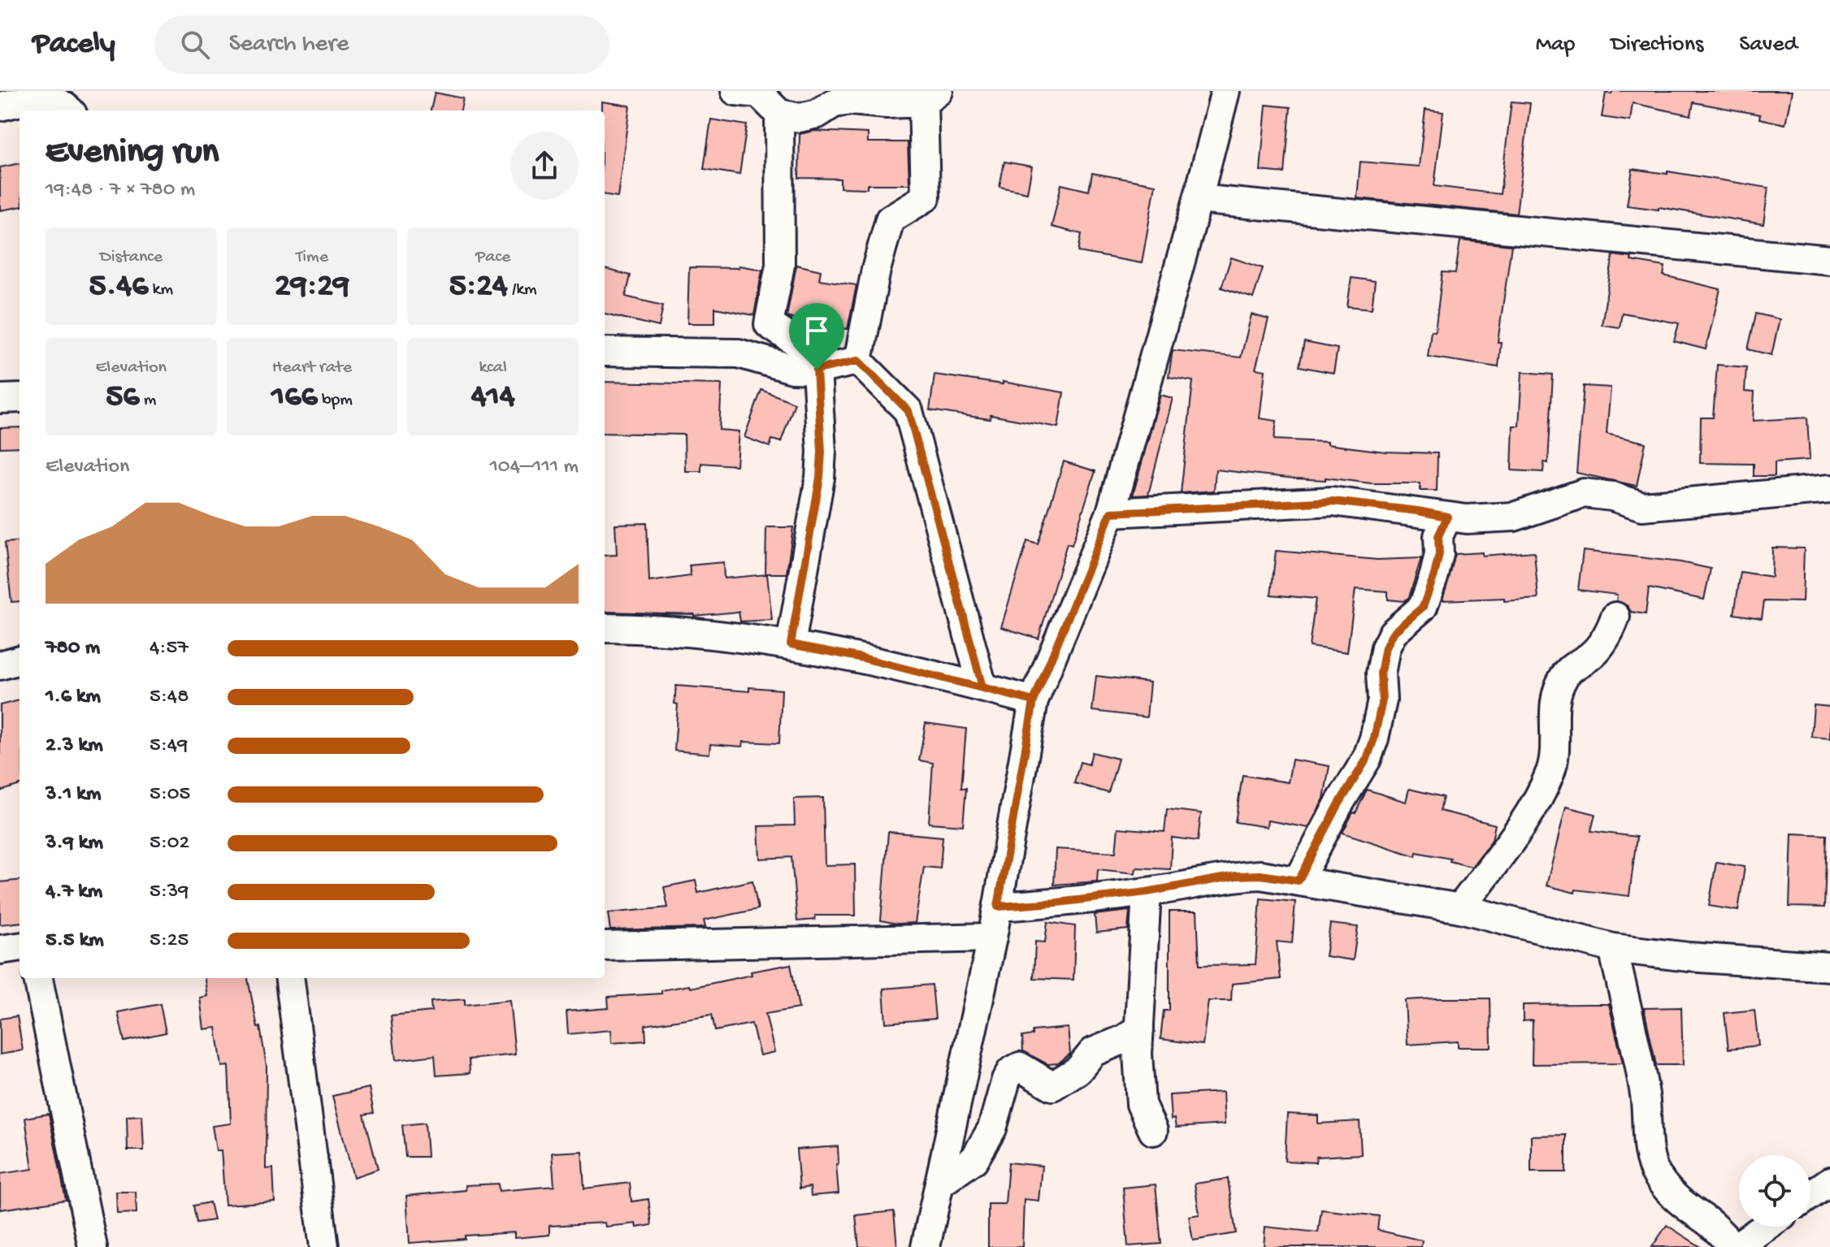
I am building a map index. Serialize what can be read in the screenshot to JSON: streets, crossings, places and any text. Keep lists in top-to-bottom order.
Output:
{
  "page": {
    "header": "Pacely",
    "search": "Search here",
    "nav": ["Map", "Directions", "Saved"],
    "heading": ["Evening run", "19:48 · 7 × 780 m"],
    "stats": [
      ["Distance", "5.46 km"],
      ["Time", "29:29"],
      ["Pace", "5:24 /km"],
      ["Elevation", "56 m"],
      ["Heart rate", "166 bpm"],
      ["kcal", "414"]
    ],
    "chart": ["Elevation", "104–111 m"],
    "list": [
      {
        "name": "780 m",
        "note": "4:57"
      },
      {
        "name": "1.6 km",
        "note": "5:48"
      },
      {
        "name": "2.3 km",
        "note": "5:49"
      },
      {
        "name": "3.1 km",
        "note": "5:05"
      },
      {
        "name": "3.9 km",
        "note": "5:02"
      },
      {
        "name": "4.7 km",
        "note": "5:39"
      },
      {
        "name": "5.5 km",
        "note": "5:25"
      }
    ]
  }
}
